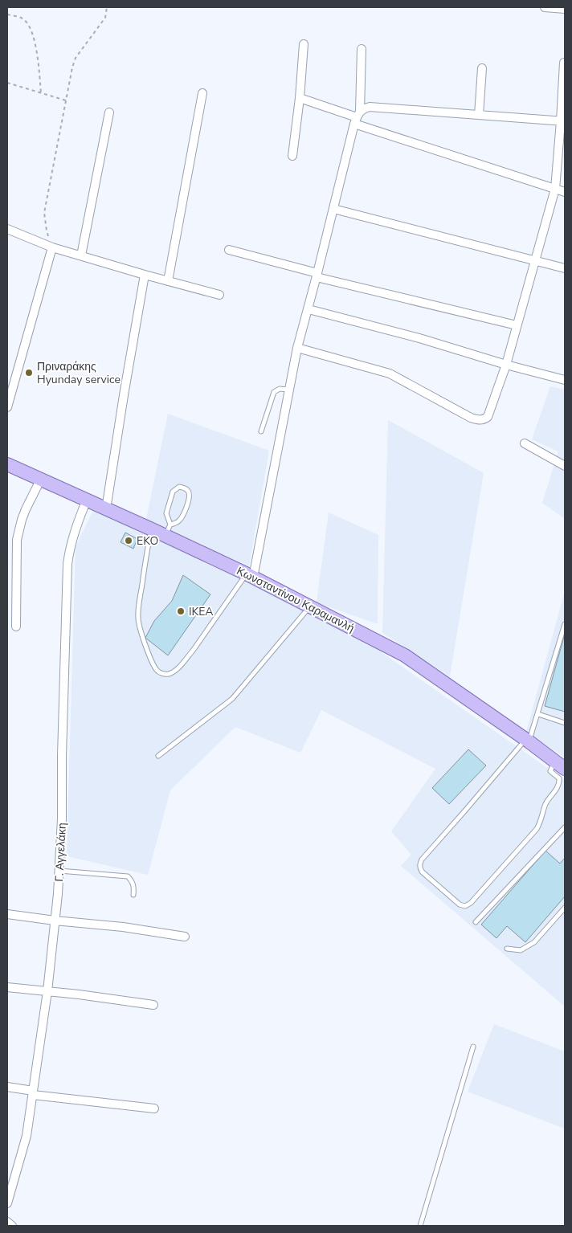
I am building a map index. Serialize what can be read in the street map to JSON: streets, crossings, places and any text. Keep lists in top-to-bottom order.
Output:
{
  "streets": {
    "main road": ["Κωνσταντίνου Καραμανλή"],
    "street": ["Γ. Αγγελάκη"]
  },
  "crossings": [
    ["Κωνσταντίνου Καραμανλή", "Γ. Αγγελάκη"]
  ],
  "places": ["Πριναράκης Hyunday service", "EKO", "IKEA"]
}
